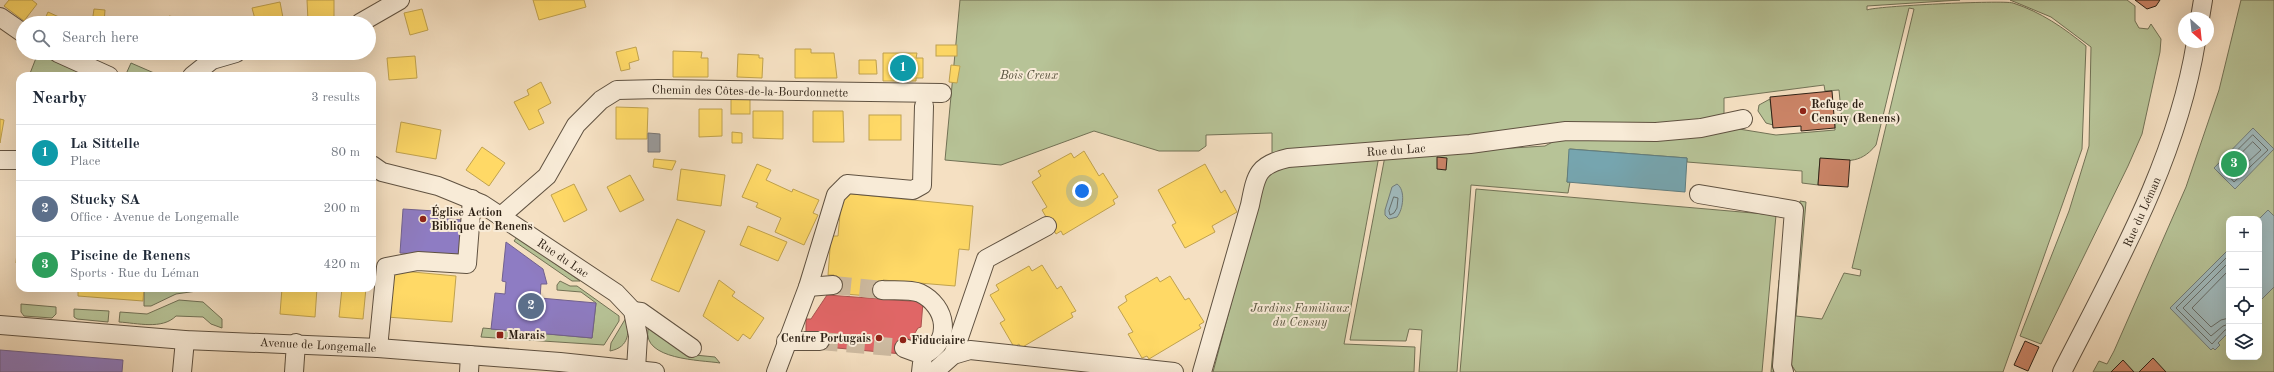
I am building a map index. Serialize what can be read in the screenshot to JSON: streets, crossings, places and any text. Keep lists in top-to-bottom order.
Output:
{
  "streets": {
    "street": [
      "Chemin des Côtes-de-la-Bourdonnette",
      "Rue du Lac",
      "Rue du Léman",
      "Avenue de Longemalle"
    ]
  },
  "crossings": [
    ["Chemin des Côtes-de-la-Bourdonnette", "Rue du Lac"]
  ],
  "parks": ["Bois Creux", "Jardins Familiaux du Censuy"],
  "places": {
    "other": [
      "Refuge de Censuy (Renens)",
      "Église Action Biblique de Renens",
      "Centre Portugais",
      "Fiduciaire"
    ],
    "transit": ["Marais"]
  },
  "north": "bottom right",
  "page": {
    "search": "Search here",
    "pins": ["1", "3", "2"],
    "heading": ["Nearby", "3 results"],
    "list": [
      {
        "mark": "1",
        "name": "La Sittelle",
        "note": "Place",
        "value": "80 m"
      },
      {
        "mark": "2",
        "name": "Stucky SA",
        "note": "Office · Avenue de Longemalle",
        "value": "200 m"
      },
      {
        "mark": "3",
        "name": "Piscine de Renens",
        "note": "Sports · Rue du Léman",
        "value": "420 m"
      }
    ],
    "map_buttons": ["+", "−"]
  }
}
